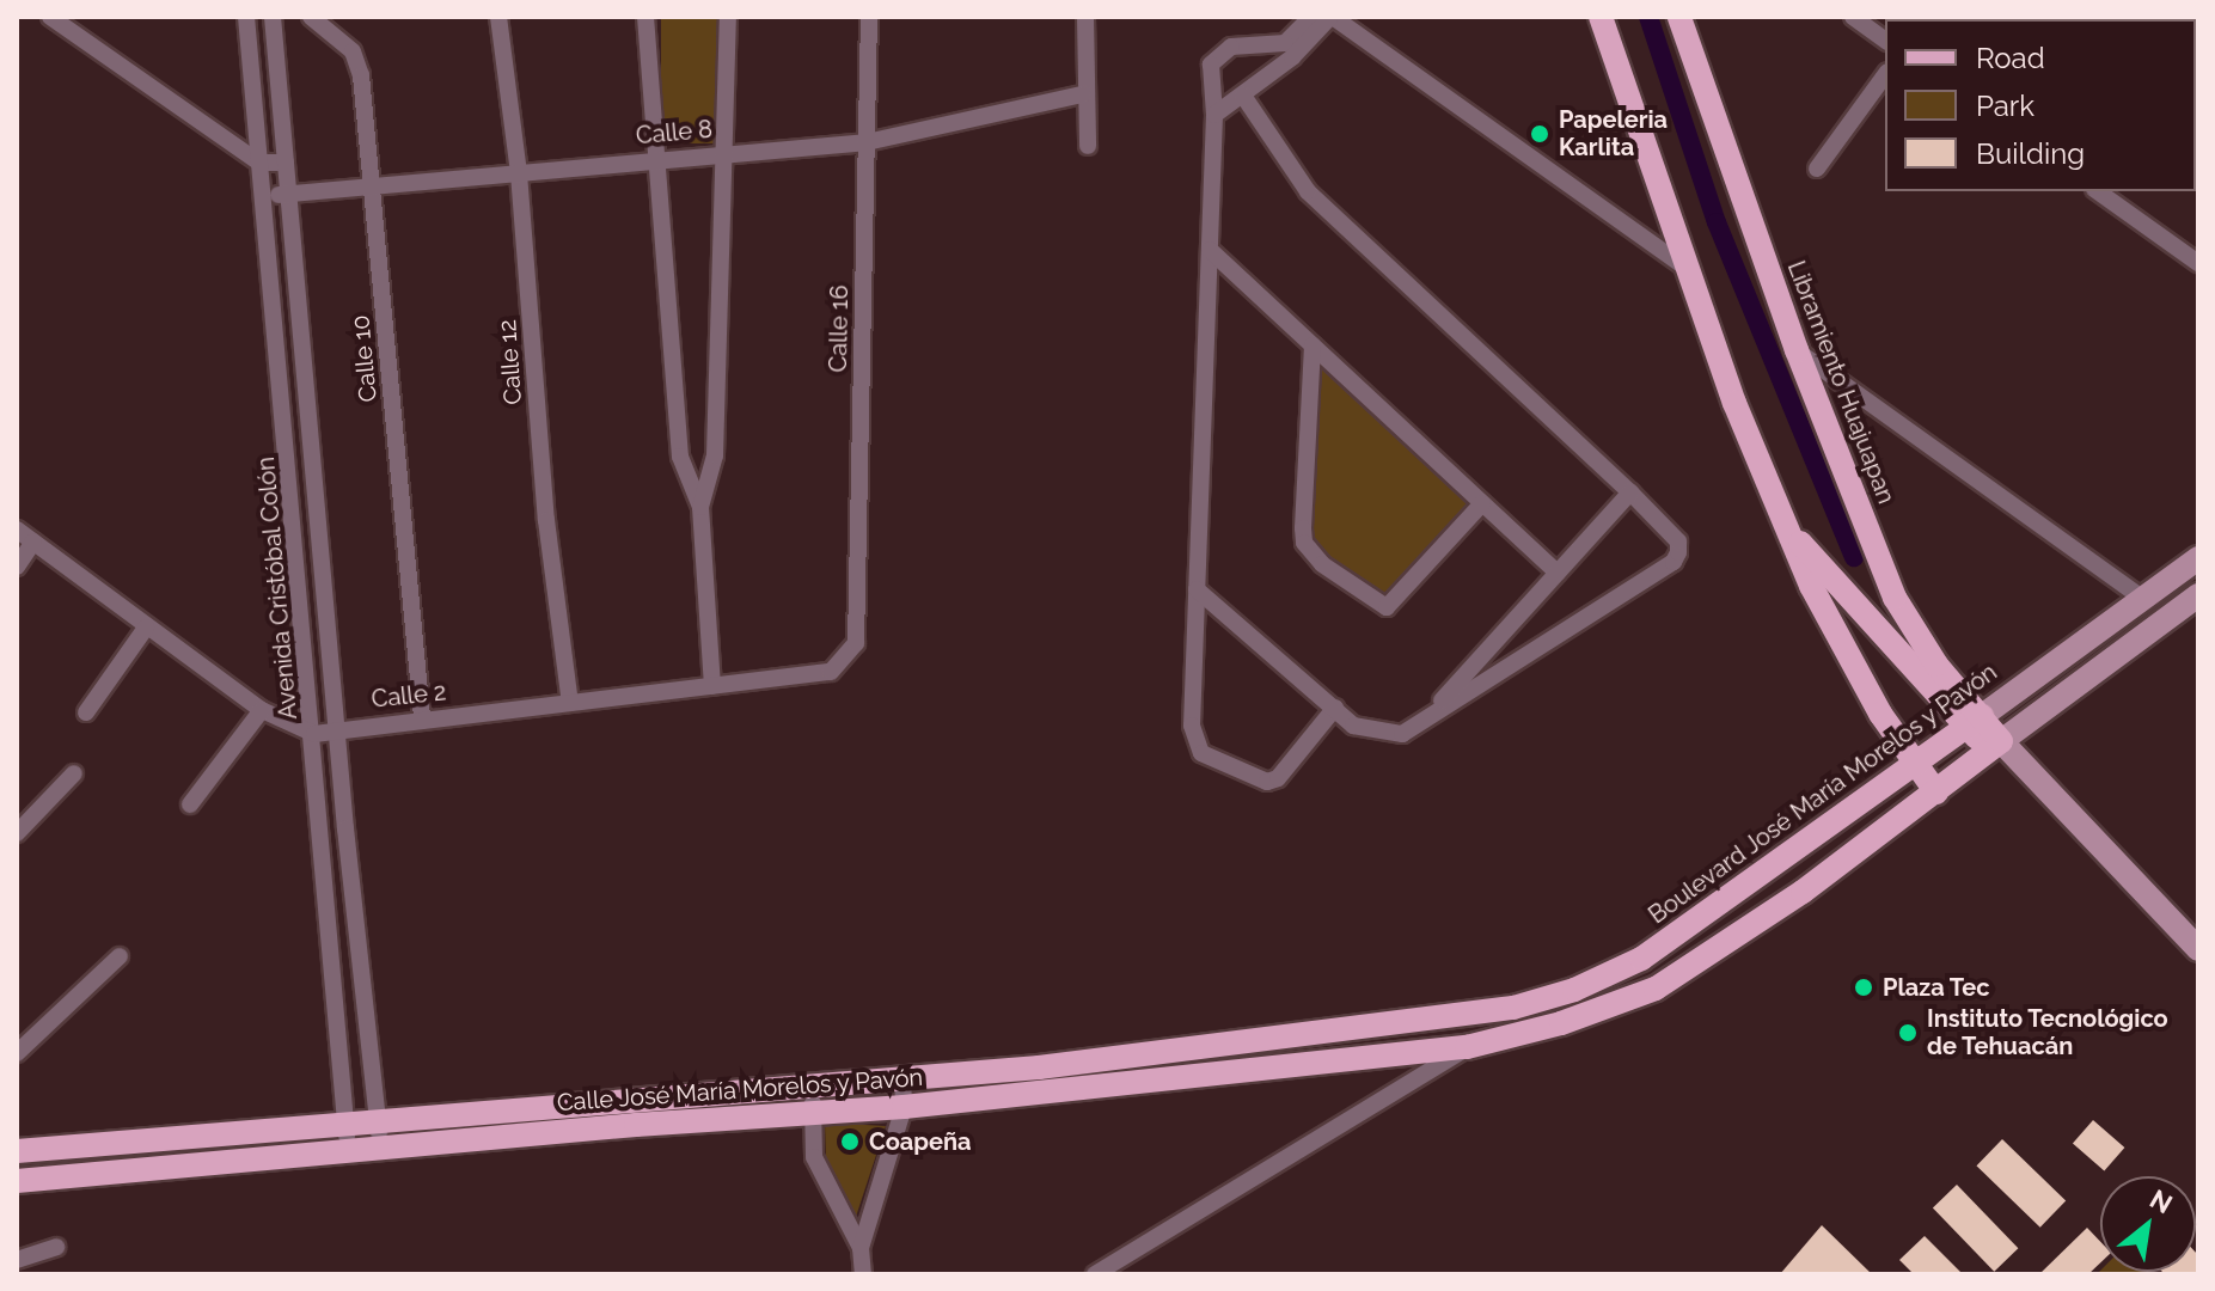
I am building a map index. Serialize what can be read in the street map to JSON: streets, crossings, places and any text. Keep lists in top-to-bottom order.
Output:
{
  "streets": {
    "main road": ["Libramiento Huajuapan", "Boulevard José María Morelos y Pavón", "Calle José María Morelos y Pavón"],
    "street": [
      "Calle 8",
      "Calle 16",
      "Calle 10",
      "Calle 12",
      "Avenida Cristóbal Colón",
      "Calle 2"
    ]
  },
  "crossings": [
    ["Calle 8", "Calle 16"],
    ["Calle 8", "Calle 10"],
    ["Calle 8", "Calle 12"],
    ["Calle 8", "Avenida Cristóbal Colón"],
    ["Calle 16", "Calle 2"],
    ["Calle 10", "Calle 2"],
    ["Calle 12", "Calle 2"],
    ["Libramiento Huajuapan", "Boulevard José María Morelos y Pavón"],
    ["Avenida Cristóbal Colón", "Calle 2"],
    ["Avenida Cristóbal Colón", "Calle José María Morelos y Pavón"],
    ["Boulevard José María Morelos y Pavón", "Calle José María Morelos y Pavón"]
  ],
  "places": [
    "Papeleria Karlita",
    "Plaza Tec",
    "Instituto Tecnológico de Tehuacán",
    "Coapeña"
  ],
  "legend": ["Road", "Park", "Building"],
  "north": "top right"
}
